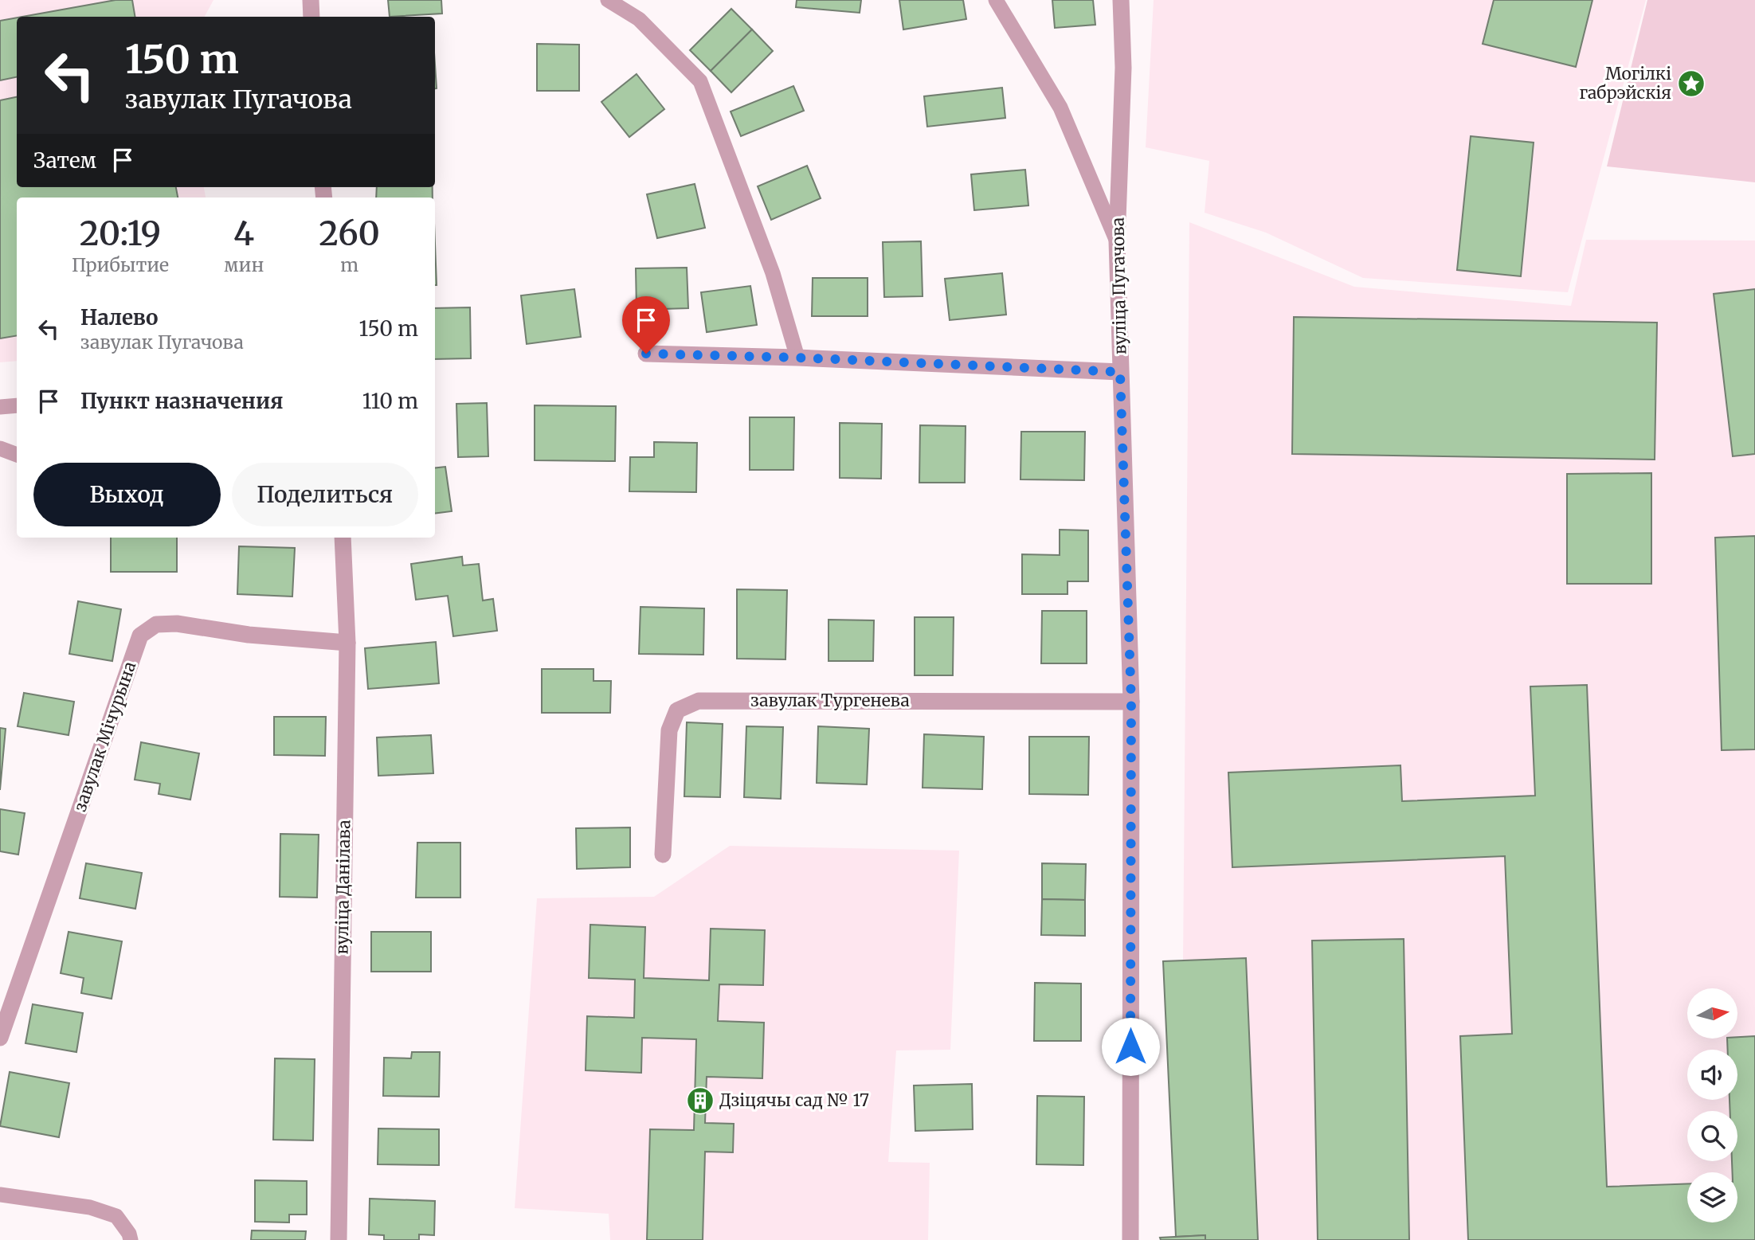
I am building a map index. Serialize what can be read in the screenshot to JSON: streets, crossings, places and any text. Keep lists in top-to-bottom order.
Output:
{
  "streets": {
    "street": [
      "вуліца Пугачова",
      "завулак Тургенева",
      "завулак Мічурына",
      "вуліца Данілава"
    ]
  },
  "crossings": [
    ["вуліца Пугачова", "завулак Тургенева"],
    ["завулак Мічурына", "вуліца Данілава"]
  ],
  "places": {
    "place": ["Могілкі габрэйскія"],
    "building": ["Дзіцячы сад № 17"]
  },
  "north": "right",
  "page": {
    "turn": ["150 m", "завулак Пугачова"],
    "then": "Затем",
    "eta": [
      "20:19",
      "Прибытие",
      "4",
      "мин",
      "260",
      "m"
    ],
    "list": [
      {
        "name": "Налево",
        "note": "завулак Пугачова",
        "value": "150 m"
      },
      {
        "name": "Пункт назначения",
        "value": "110 m"
      }
    ],
    "buttons": ["Выход", "Поделиться"]
  }
}
